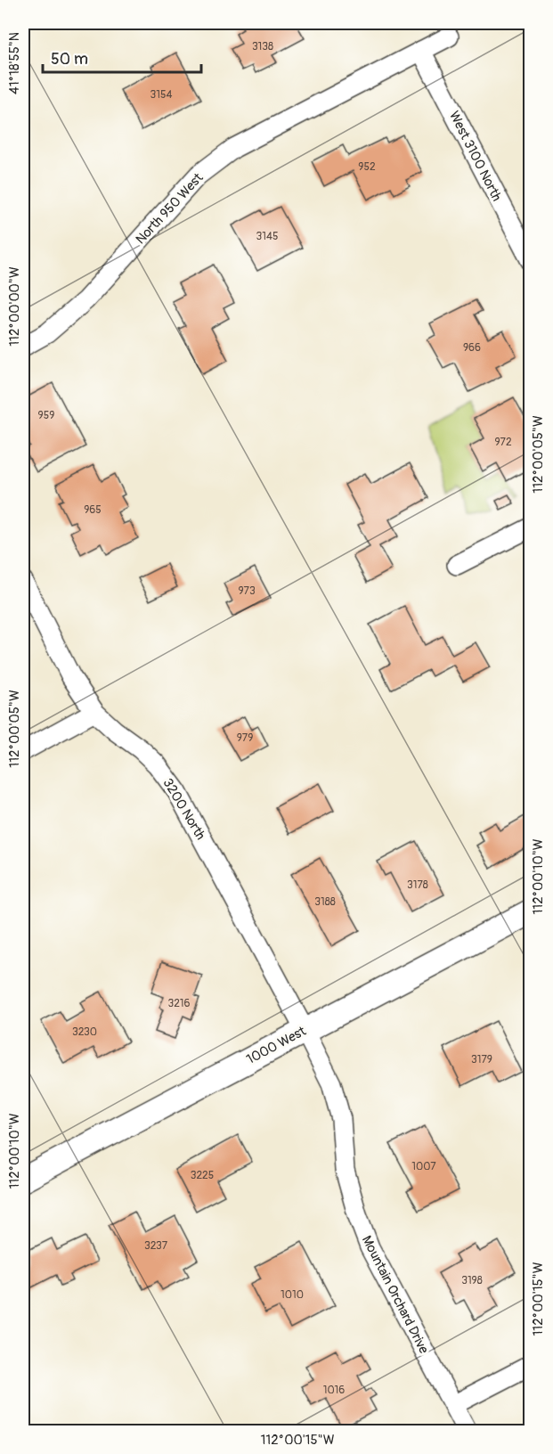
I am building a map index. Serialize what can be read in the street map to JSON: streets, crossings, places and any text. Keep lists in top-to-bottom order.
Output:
{
  "streets": {
    "street": [
      "West 3100 North",
      "North 950 West",
      "3200 North",
      "1000 West",
      "Mountain Orchard Drive"
    ]
  },
  "crossings": [
    ["West 3100 North", "North 950 West"],
    ["3200 North", "1000 West"],
    ["3200 North", "Mountain Orchard Drive"],
    ["1000 West", "Mountain Orchard Drive"]
  ],
  "house_numbers": [
    "3138",
    "3154",
    "952",
    "3145",
    "966",
    "959",
    "972",
    "965",
    "973",
    "979",
    "3178",
    "3188",
    "3216",
    "3230",
    "3179",
    "1007",
    "3225",
    "3237",
    "3198",
    "1010",
    "1016"
  ],
  "scale_bar": "50 m",
  "coordinates": [
    "41°18'55\"N",
    "112°00'00\"W",
    "112°00'05\"W",
    "112°00'10\"W",
    "112°00'15\"W"
  ]
}
